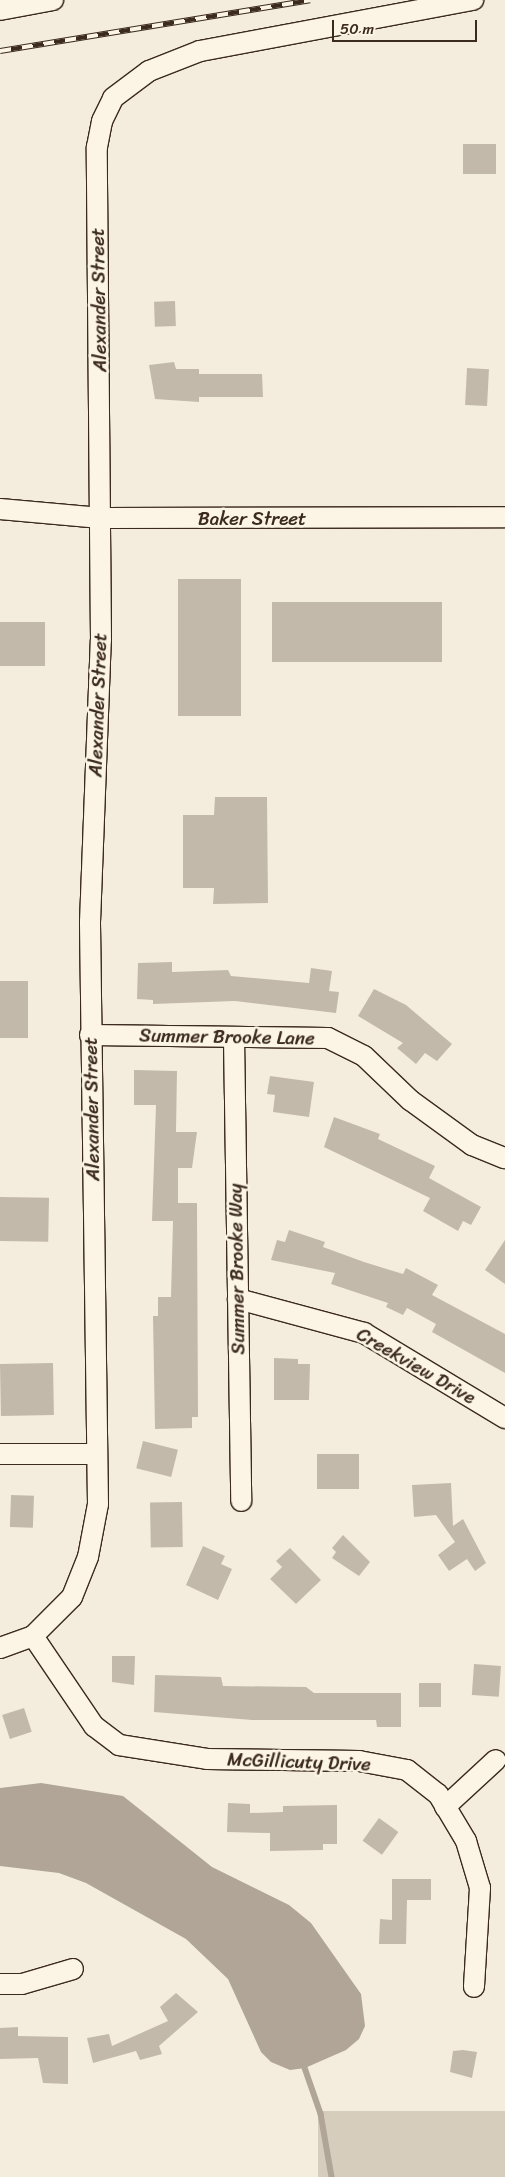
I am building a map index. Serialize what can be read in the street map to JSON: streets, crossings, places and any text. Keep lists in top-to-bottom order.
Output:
{
  "streets": {
    "street": [
      "Alexander Street",
      "Baker Street",
      "Summer Brooke Lane",
      "Summer Brooke Way",
      "Creekview Drive",
      "McGillicuty Drive"
    ]
  },
  "crossings": [
    ["Alexander Street", "Baker Street"],
    ["Alexander Street", "Summer Brooke Lane"],
    ["Alexander Street", "McGillicuty Drive"],
    ["Summer Brooke Lane", "Summer Brooke Way"],
    ["Summer Brooke Way", "Creekview Drive"]
  ],
  "scale_bar": "50 m"
}
